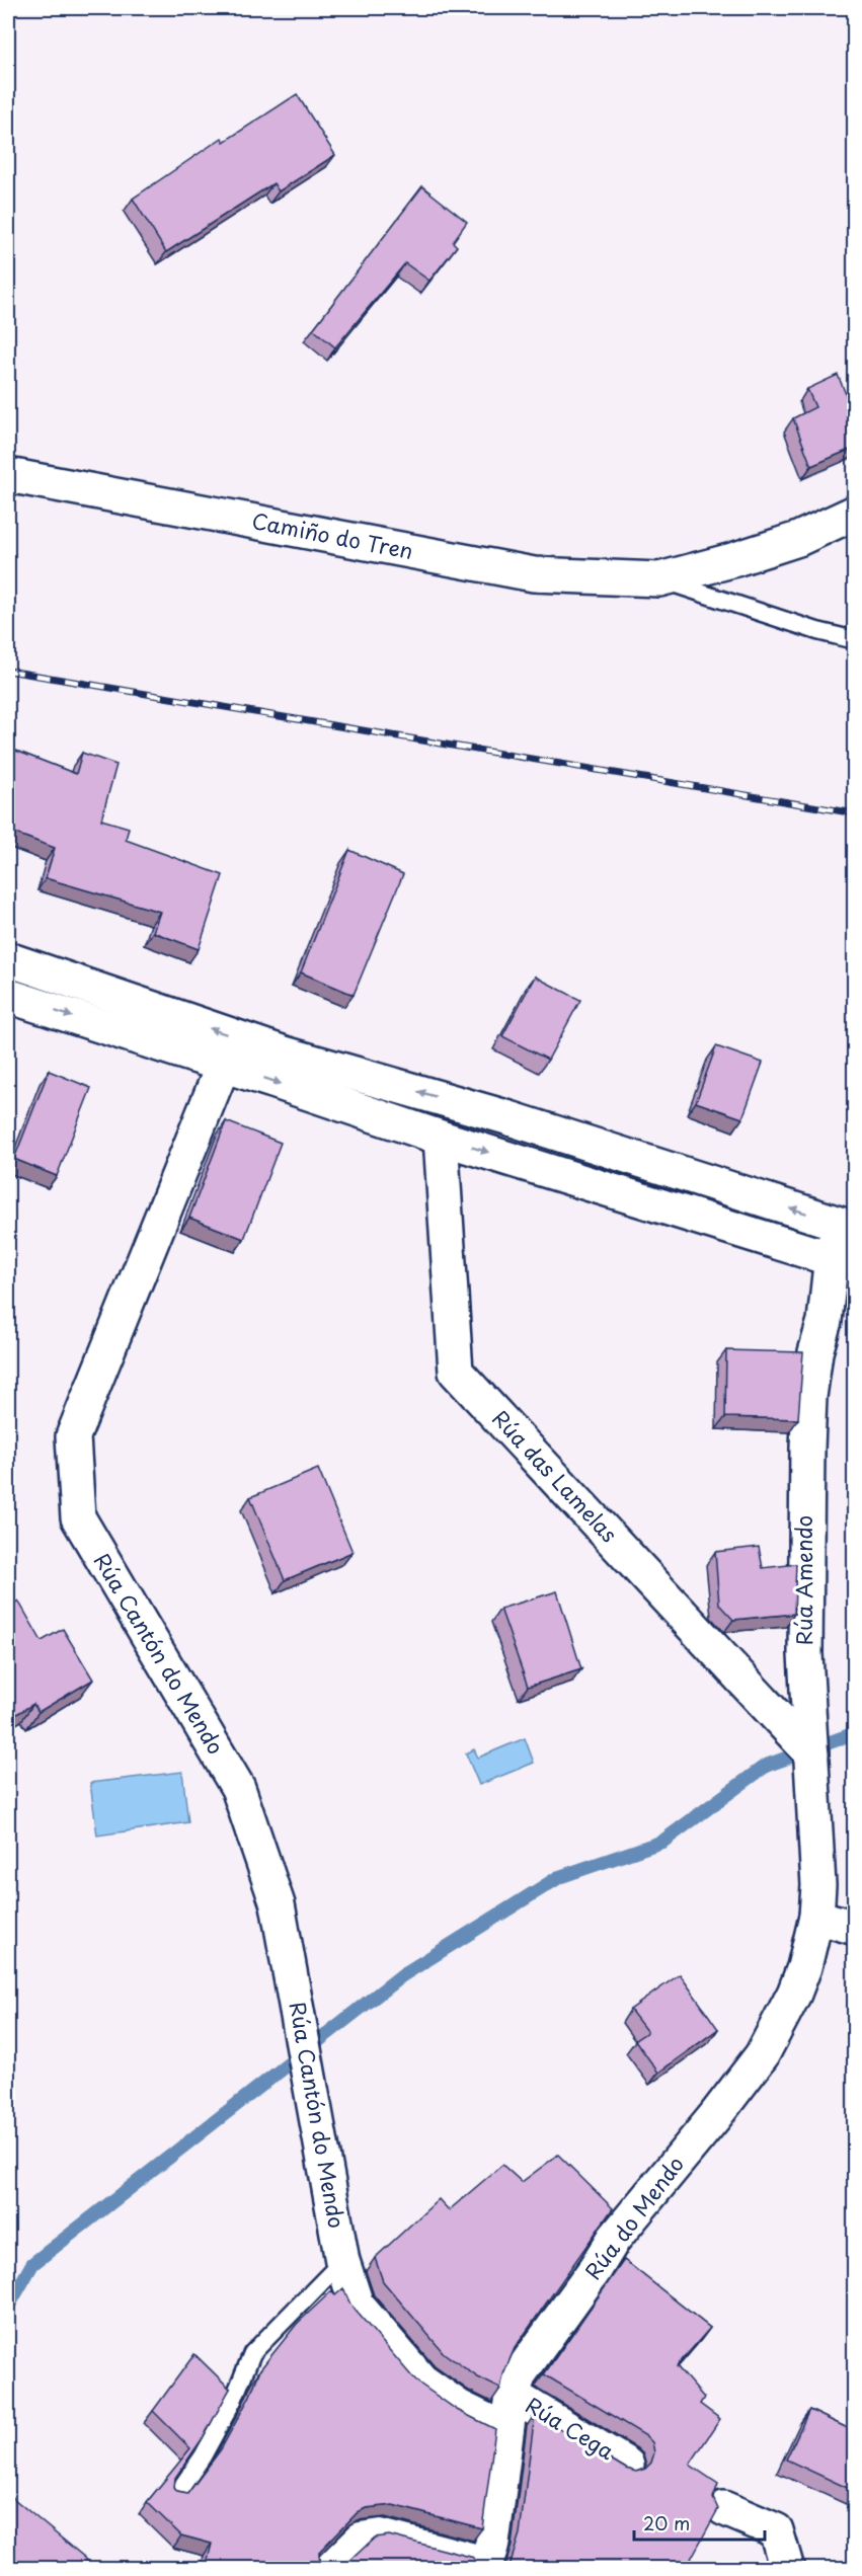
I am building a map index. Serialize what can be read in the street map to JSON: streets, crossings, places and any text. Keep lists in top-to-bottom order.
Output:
{
  "streets": {
    "street": [
      "Camiño do Tren",
      "Rúa das Lamelas",
      "Rúa Amendo",
      "Rúa Cantón do Mendo",
      "Rúa do Mendo",
      "Rúa Cega"
    ]
  },
  "crossings": [
    ["Rúa das Lamelas", "Rúa Amendo"],
    ["Rúa Amendo", "Rúa do Mendo"],
    ["Rúa Cantón do Mendo", "Rúa do Mendo"],
    ["Rúa do Mendo", "Rúa Cega"]
  ],
  "scale_bar": "20 m"
}
